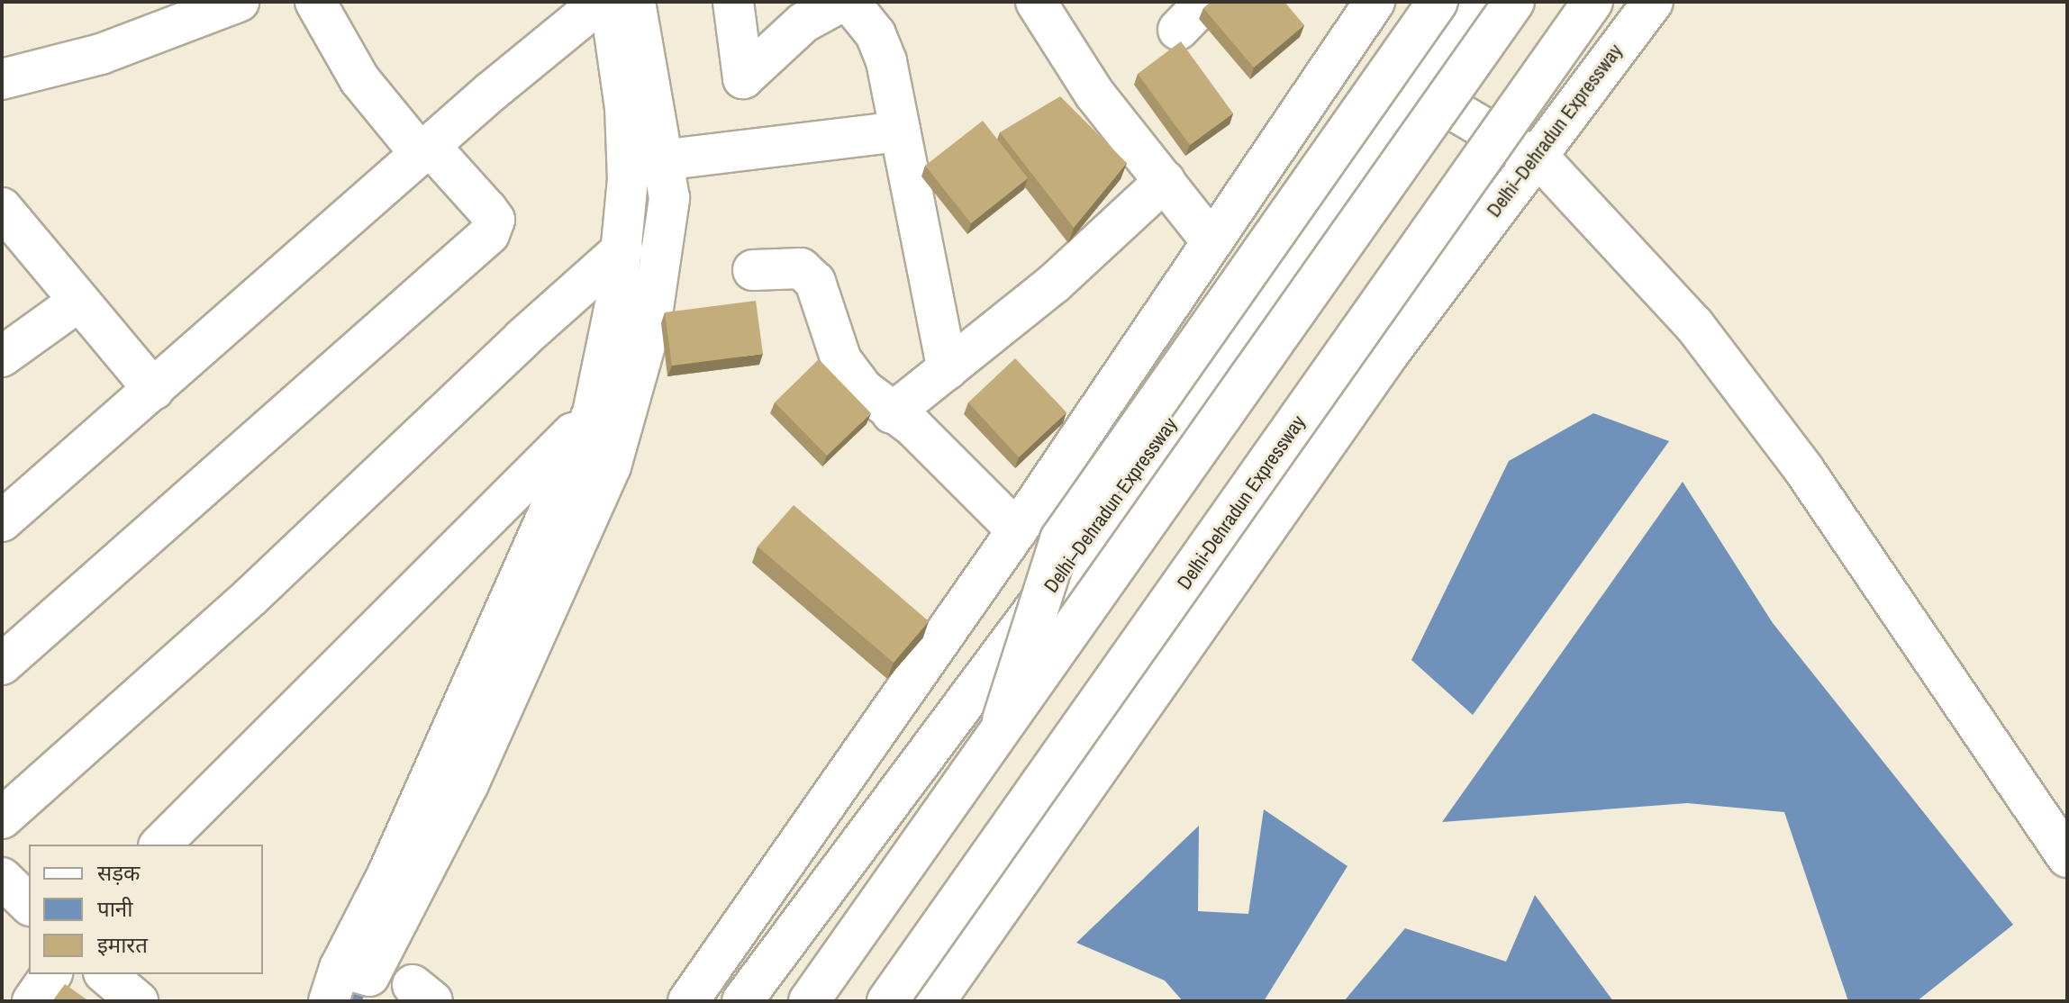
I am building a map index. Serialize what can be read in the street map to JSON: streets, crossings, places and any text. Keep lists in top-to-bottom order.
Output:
{
  "streets": {
    "main road": ["Delhi–Dehradun Expressway", "Delhi-Dehradun Expressway"]
  },
  "legend": ["सड़क", "पानी", "इमारत"]
}
